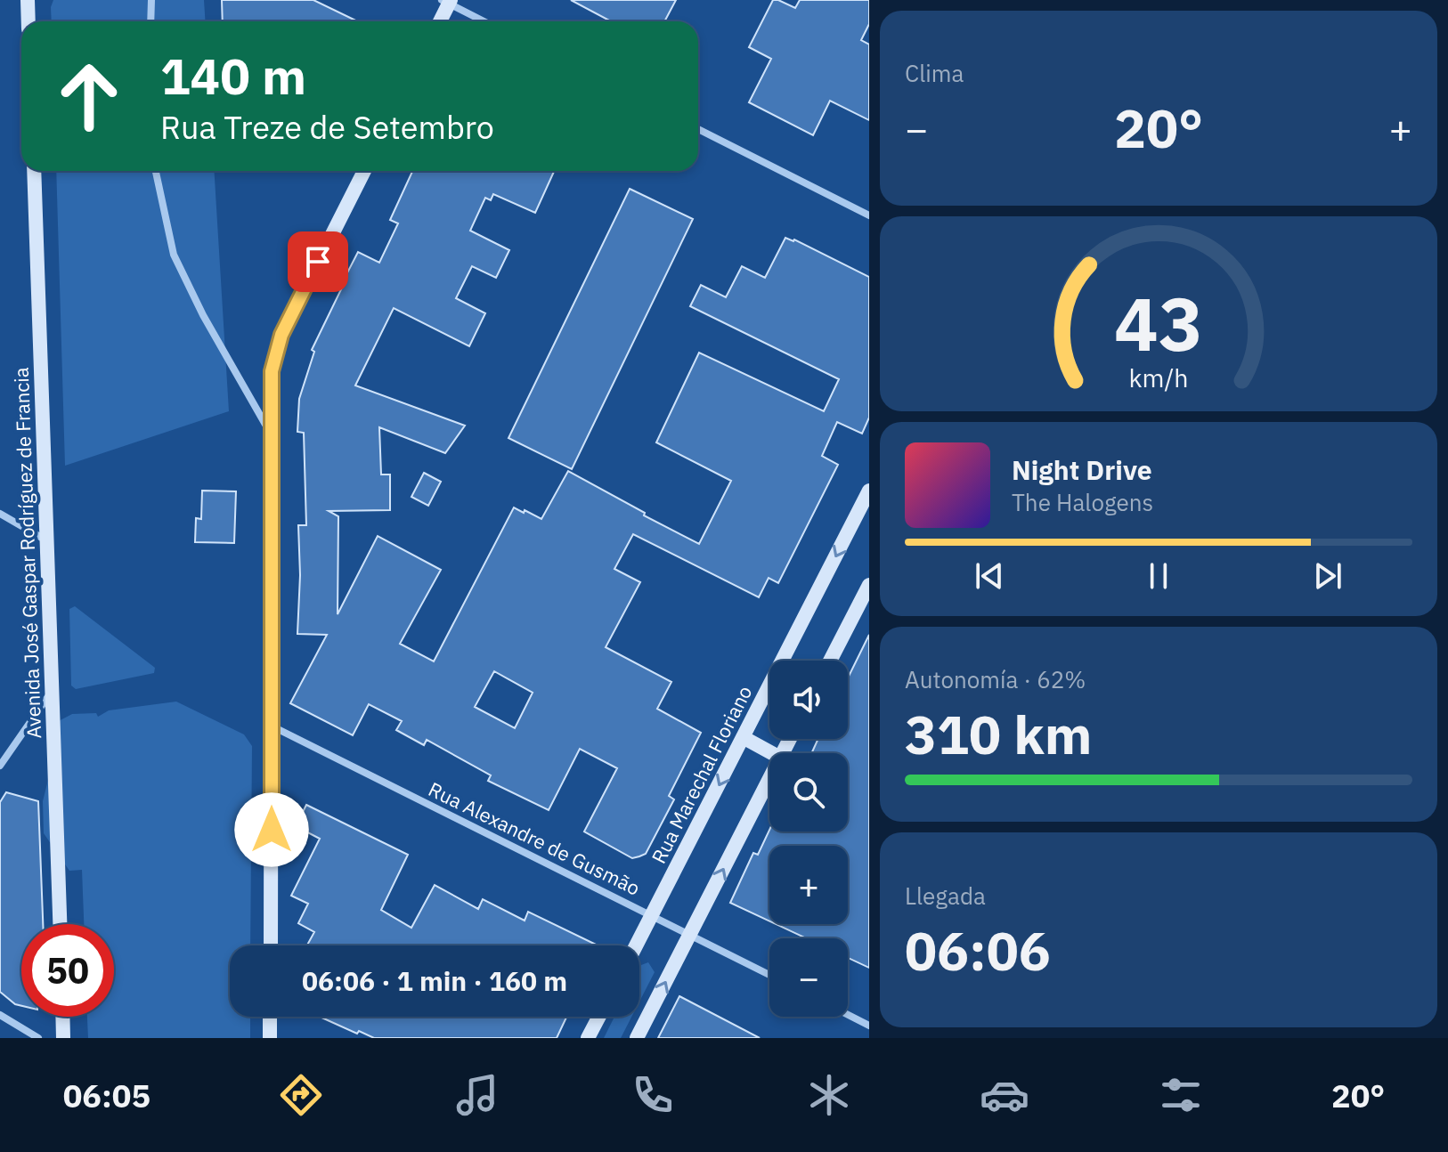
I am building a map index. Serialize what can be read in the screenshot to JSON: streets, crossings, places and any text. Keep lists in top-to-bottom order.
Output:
{
  "streets": {
    "main road": ["Avenida José Gaspar Rodríguez de Francia", "Rua Marechal Floriano"],
    "street": ["Rua Alexandre de Gusmão"]
  },
  "crossings": [
    ["Rua Marechal Floriano", "Rua Alexandre de Gusmão"]
  ],
  "page": {
    "tile": [
      "Clima",
      ["Autonomía · 62%", "310 km"],
      ["Llegada", "06:06"]
    ],
    "turn": ["140 m", "Rua Treze de Setembro"],
    "heat": ["−", "20°", "+"],
    "song": ["Night Drive", "The Halogens"],
    "map_buttons": ["+", "−"],
    "limit": "50",
    "trip": "06:06 · 1 min · 160 m",
    "tabs": ["06:05", "20°"],
    "gauge": ["43", "km/h"]
  }
}
